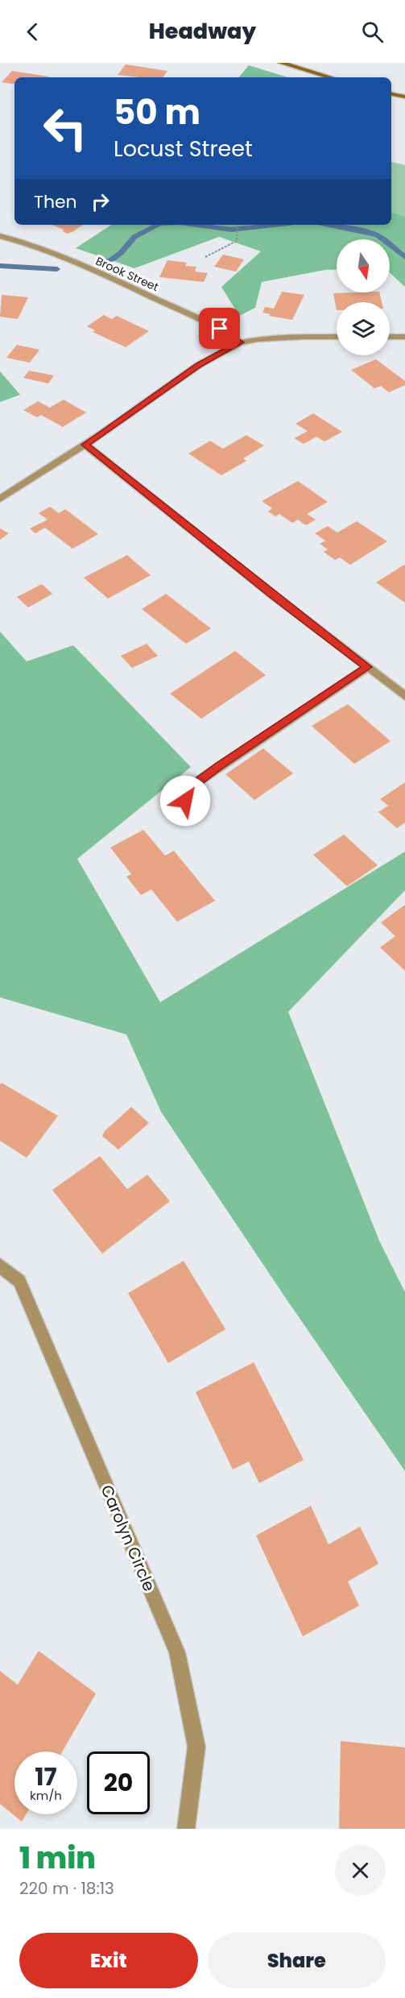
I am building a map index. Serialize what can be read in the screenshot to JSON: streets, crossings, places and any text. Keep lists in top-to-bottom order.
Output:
{
  "streets": {
    "street": ["Brook Street", "Carolyn Circle"]
  },
  "north": "bottom",
  "page": {
    "header": "Headway",
    "turn": ["50 m", "Locust Street"],
    "then": "Then",
    "speed": "17 km/h",
    "limit": "20",
    "heading": ["1 min", "220 m · 18:13"],
    "buttons": ["Exit", "Share"]
  }
}
